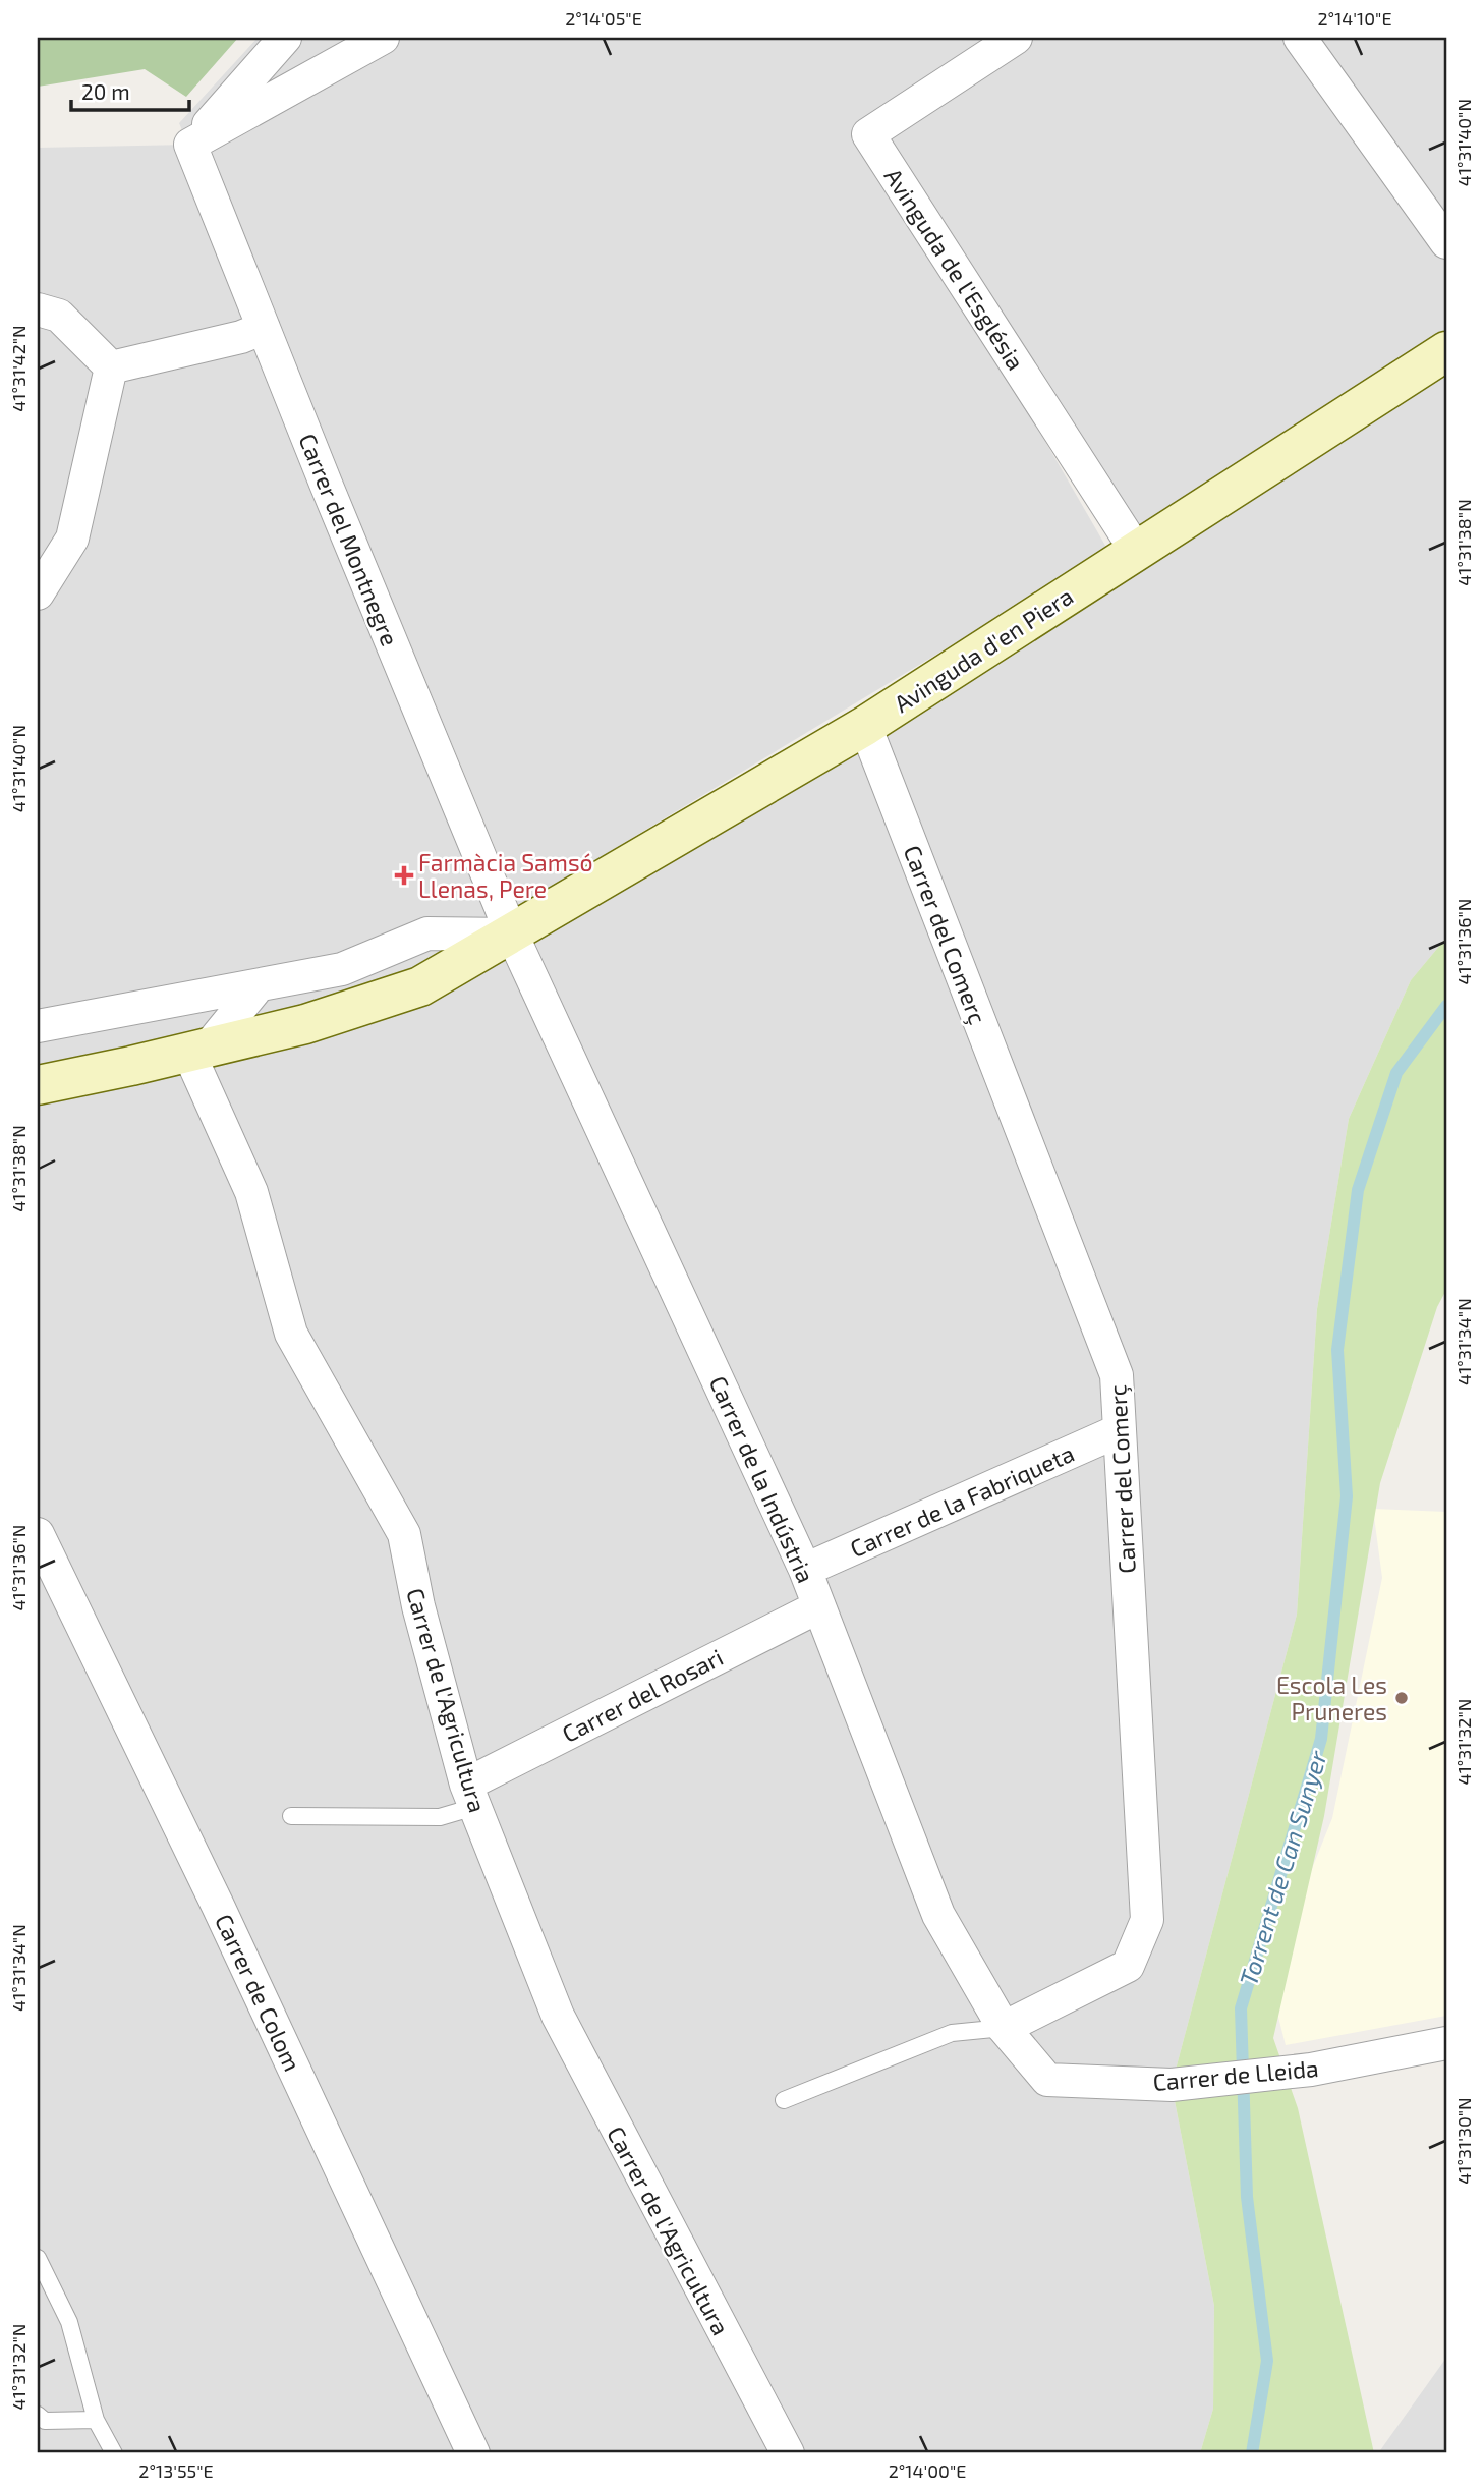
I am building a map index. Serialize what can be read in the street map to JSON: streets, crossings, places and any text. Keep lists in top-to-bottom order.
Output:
{
  "streets": {
    "street": [
      "Avinguda de l'Església",
      "Carrer del Montnegre",
      "Avinguda d'en Piera",
      "Carrer del Comerç",
      "Carrer de la Indústria",
      "Carrer de la Fabriqueta",
      "Carrer del Rosari",
      "Carrer de l'Agricultura",
      "Carrer de Colom",
      "Carrer de Lleida"
    ]
  },
  "crossings": [
    ["Avinguda de l'Església", "Avinguda d'en Piera"],
    ["Carrer del Montnegre", "Avinguda d'en Piera"],
    ["Carrer del Montnegre", "Carrer de la Indústria"],
    ["Avinguda d'en Piera", "Carrer del Comerç"],
    ["Avinguda d'en Piera", "Carrer de la Indústria"],
    ["Avinguda d'en Piera", "Carrer de l'Agricultura"],
    ["Carrer del Comerç", "Carrer de la Indústria"],
    ["Carrer del Comerç", "Carrer de la Fabriqueta"],
    ["Carrer del Comerç", "Carrer de Lleida"],
    ["Carrer de la Indústria", "Carrer de la Fabriqueta"],
    ["Carrer de la Indústria", "Carrer del Rosari"],
    ["Carrer de la Indústria", "Carrer de Lleida"],
    ["Carrer del Rosari", "Carrer de l'Agricultura"]
  ],
  "water": ["Torrent de Can Sunyer"],
  "places": {
    "health": ["Farmàcia Samsó Llenas, Pere"],
    "other": ["Escola Les Pruneres"]
  },
  "scale_bar": "20 m",
  "coordinates": [
    "2°14'05\"E",
    "2°14'10\"E",
    "41°31'40\"N",
    "41°31'42\"N",
    "41°31'38\"N",
    "41°31'36\"N",
    "41°31'34\"N",
    "41°31'32\"N",
    "41°31'30\"N",
    "2°13'55\"E",
    "2°14'00\"E"
  ]
}
